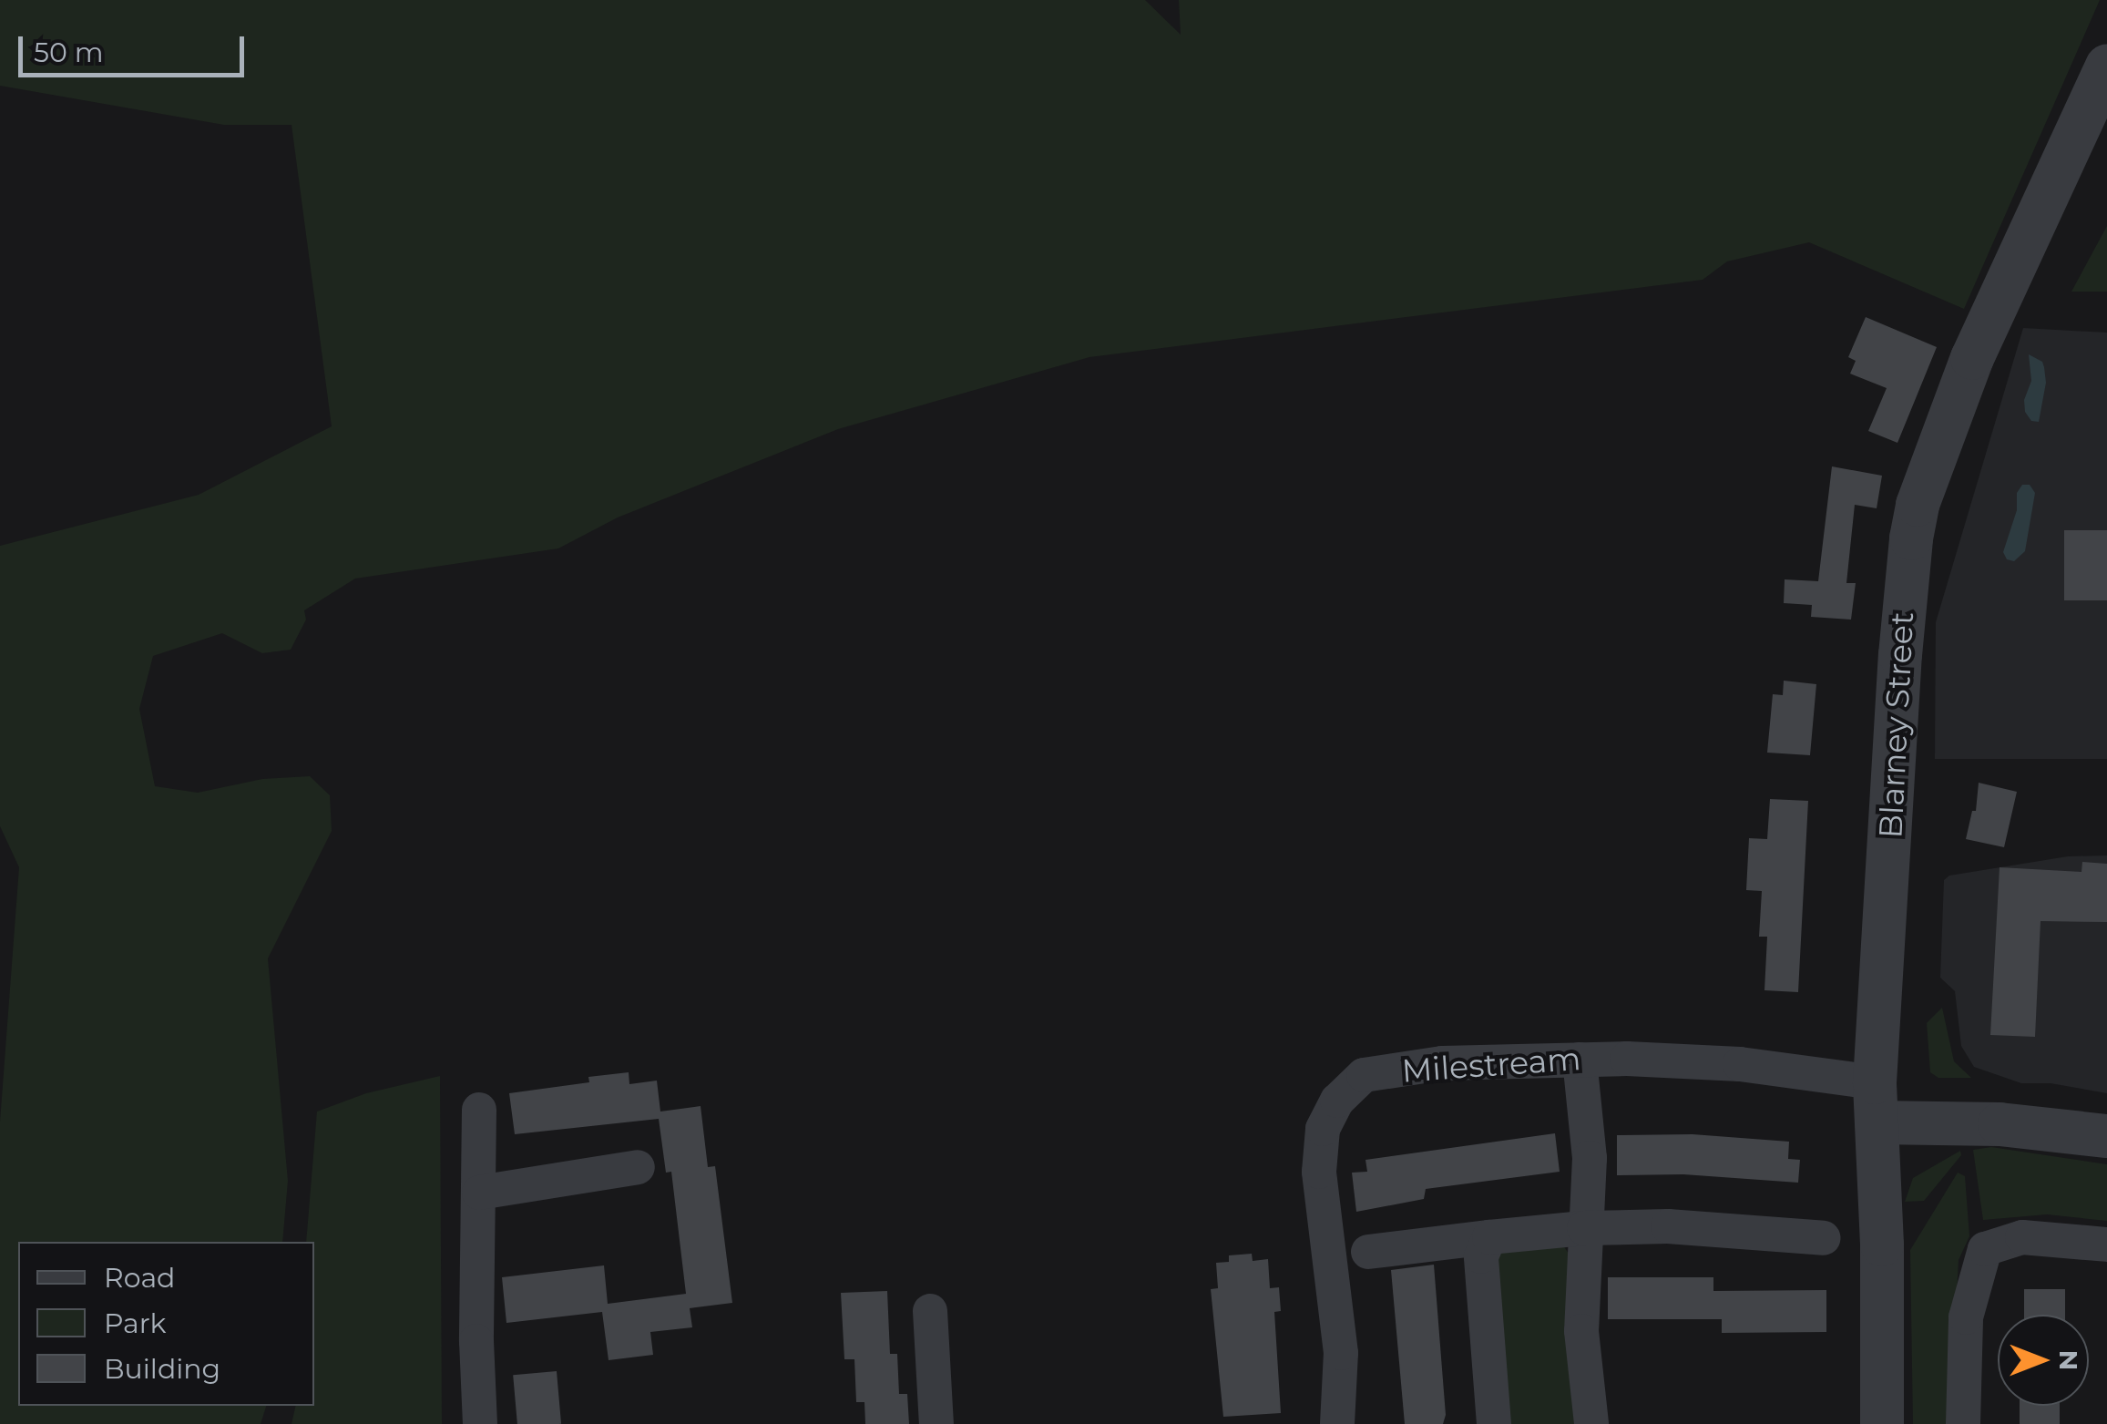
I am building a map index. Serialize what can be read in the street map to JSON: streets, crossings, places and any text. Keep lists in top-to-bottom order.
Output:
{
  "streets": {
    "street": ["Blarney Street", "Milestream"]
  },
  "crossings": [
    ["Blarney Street", "Milestream"]
  ],
  "legend": ["Road", "Park", "Building"],
  "scale_bar": "50 m",
  "north": "right"
}
